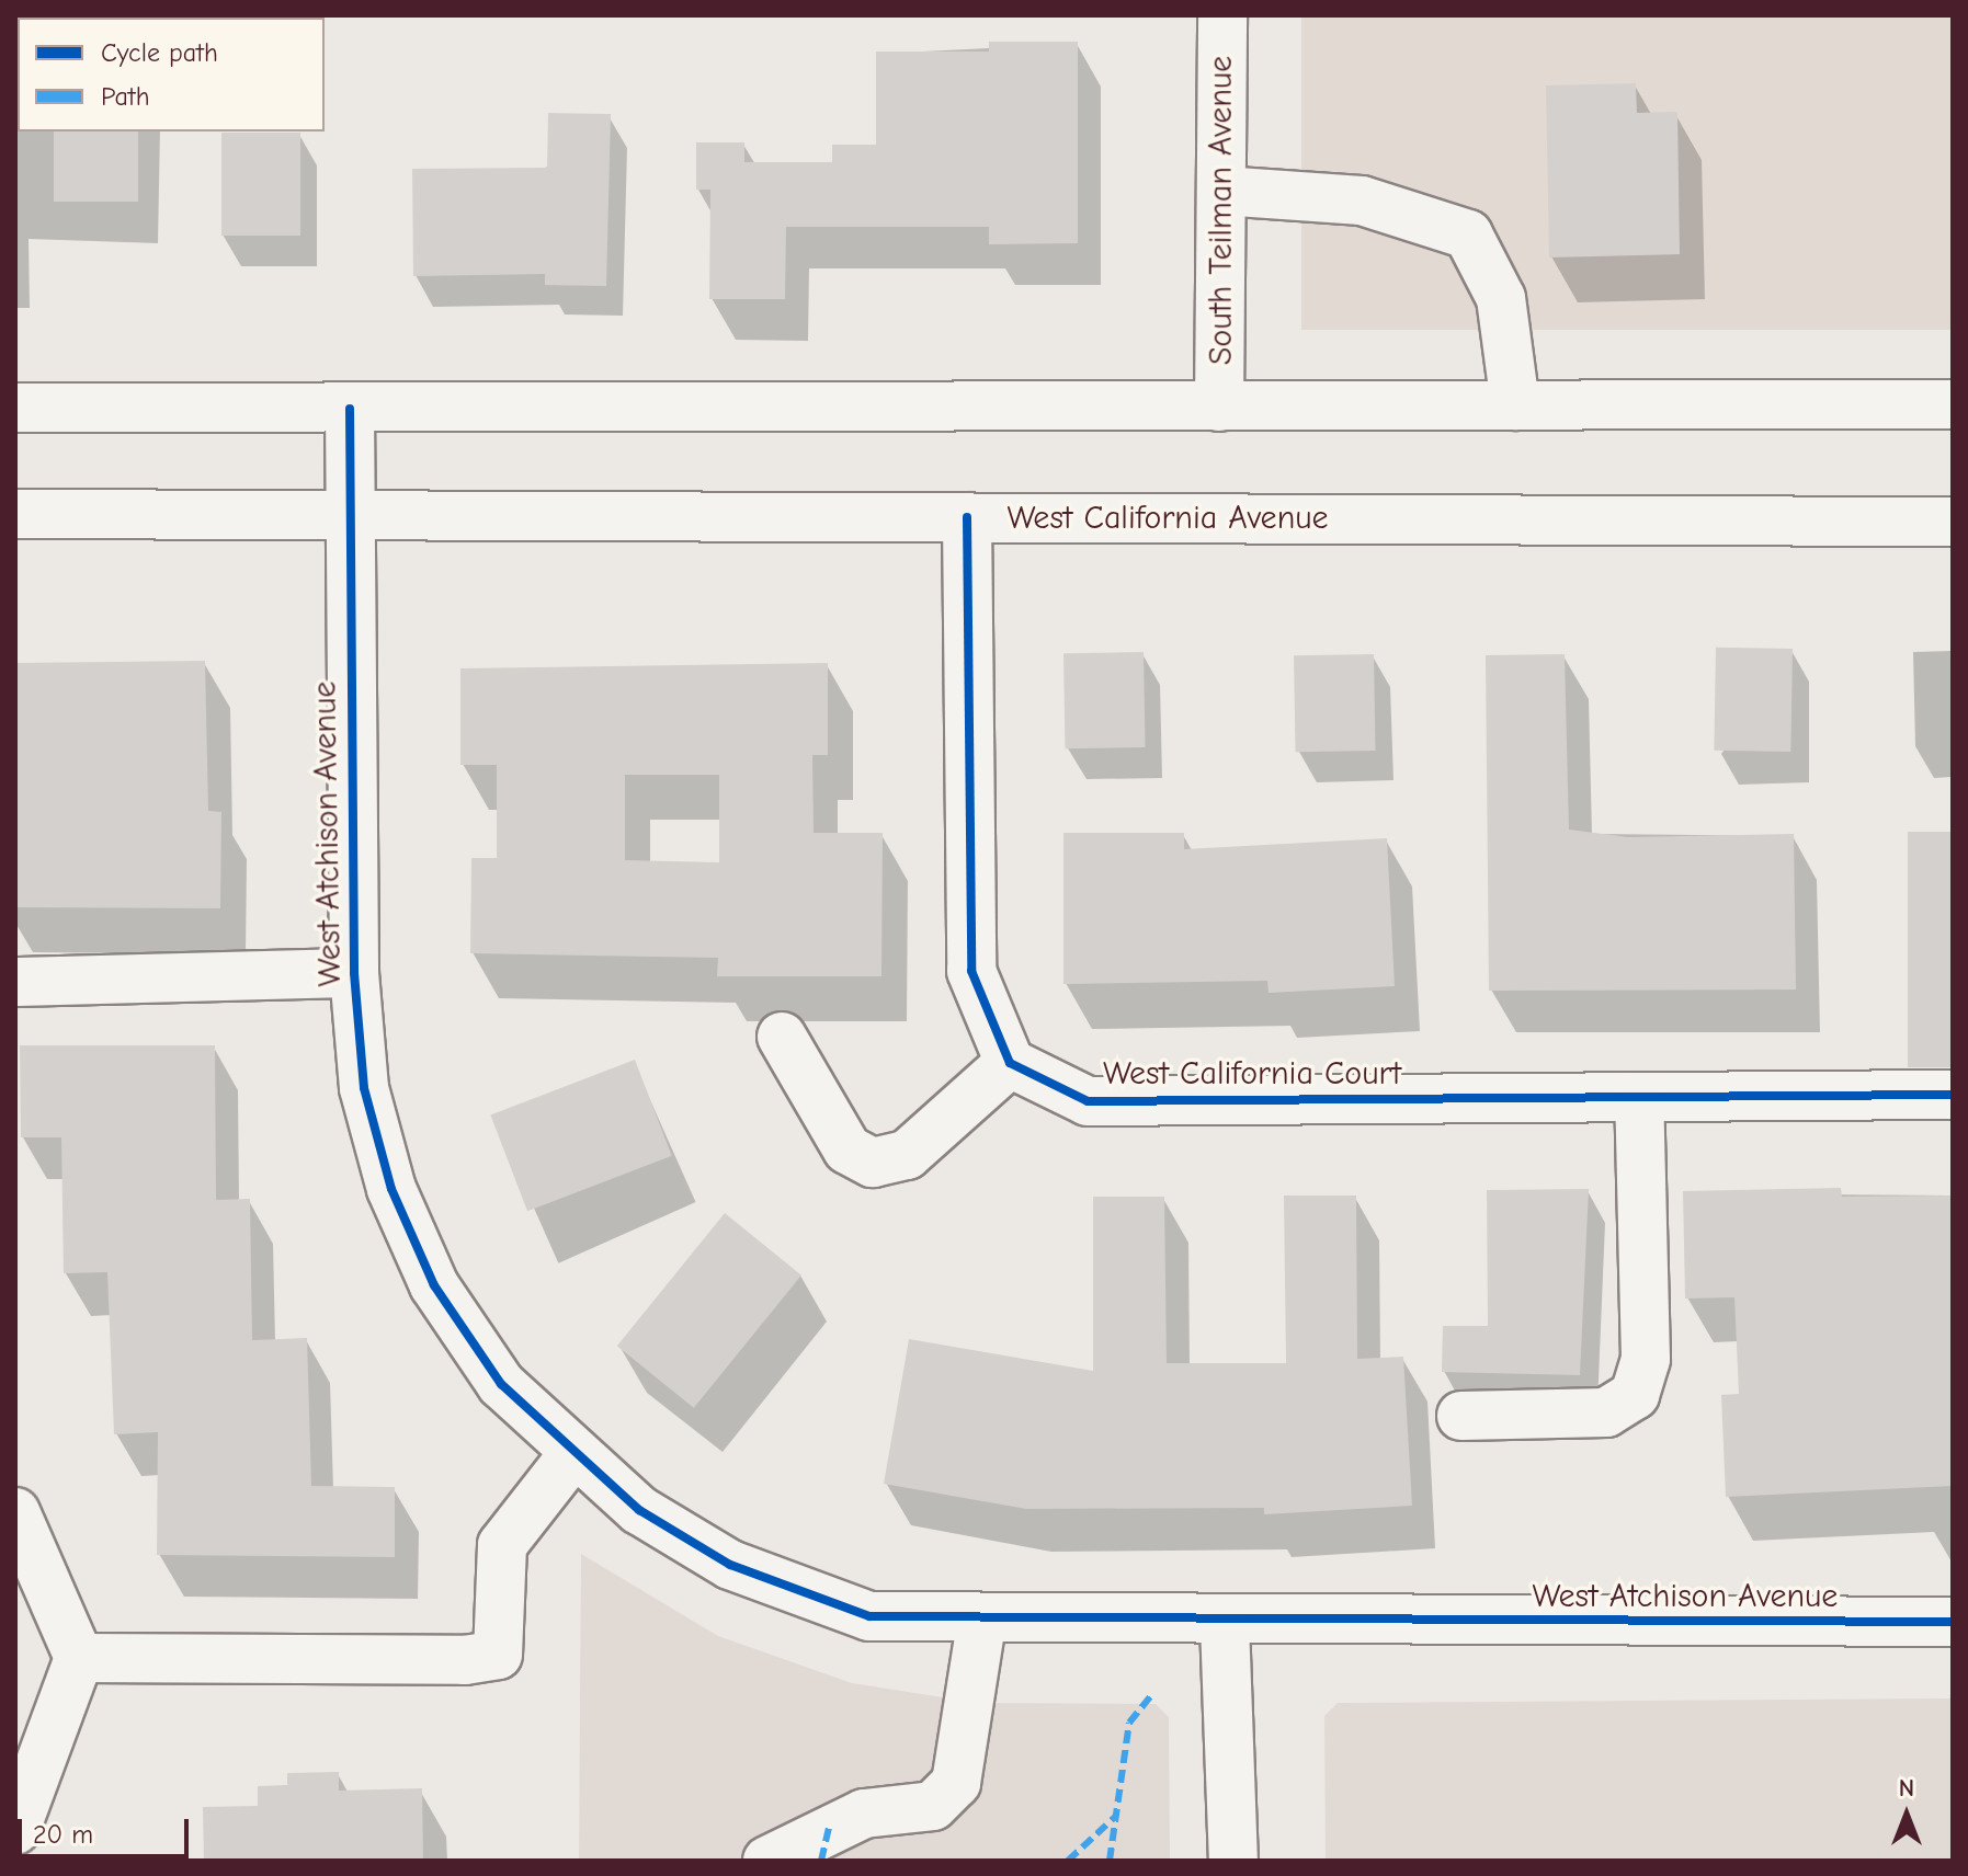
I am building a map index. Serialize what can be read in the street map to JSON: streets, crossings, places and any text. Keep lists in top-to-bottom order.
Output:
{
  "streets": {
    "street": [
      "South Teilman Avenue",
      "West California Avenue",
      "West Atchison Avenue",
      "West California Court"
    ]
  },
  "crossings": [
    ["West California Avenue", "West Atchison Avenue"]
  ],
  "legend": ["Cycle path", "Path"],
  "scale_bar": "20 m",
  "north": "top"
}
